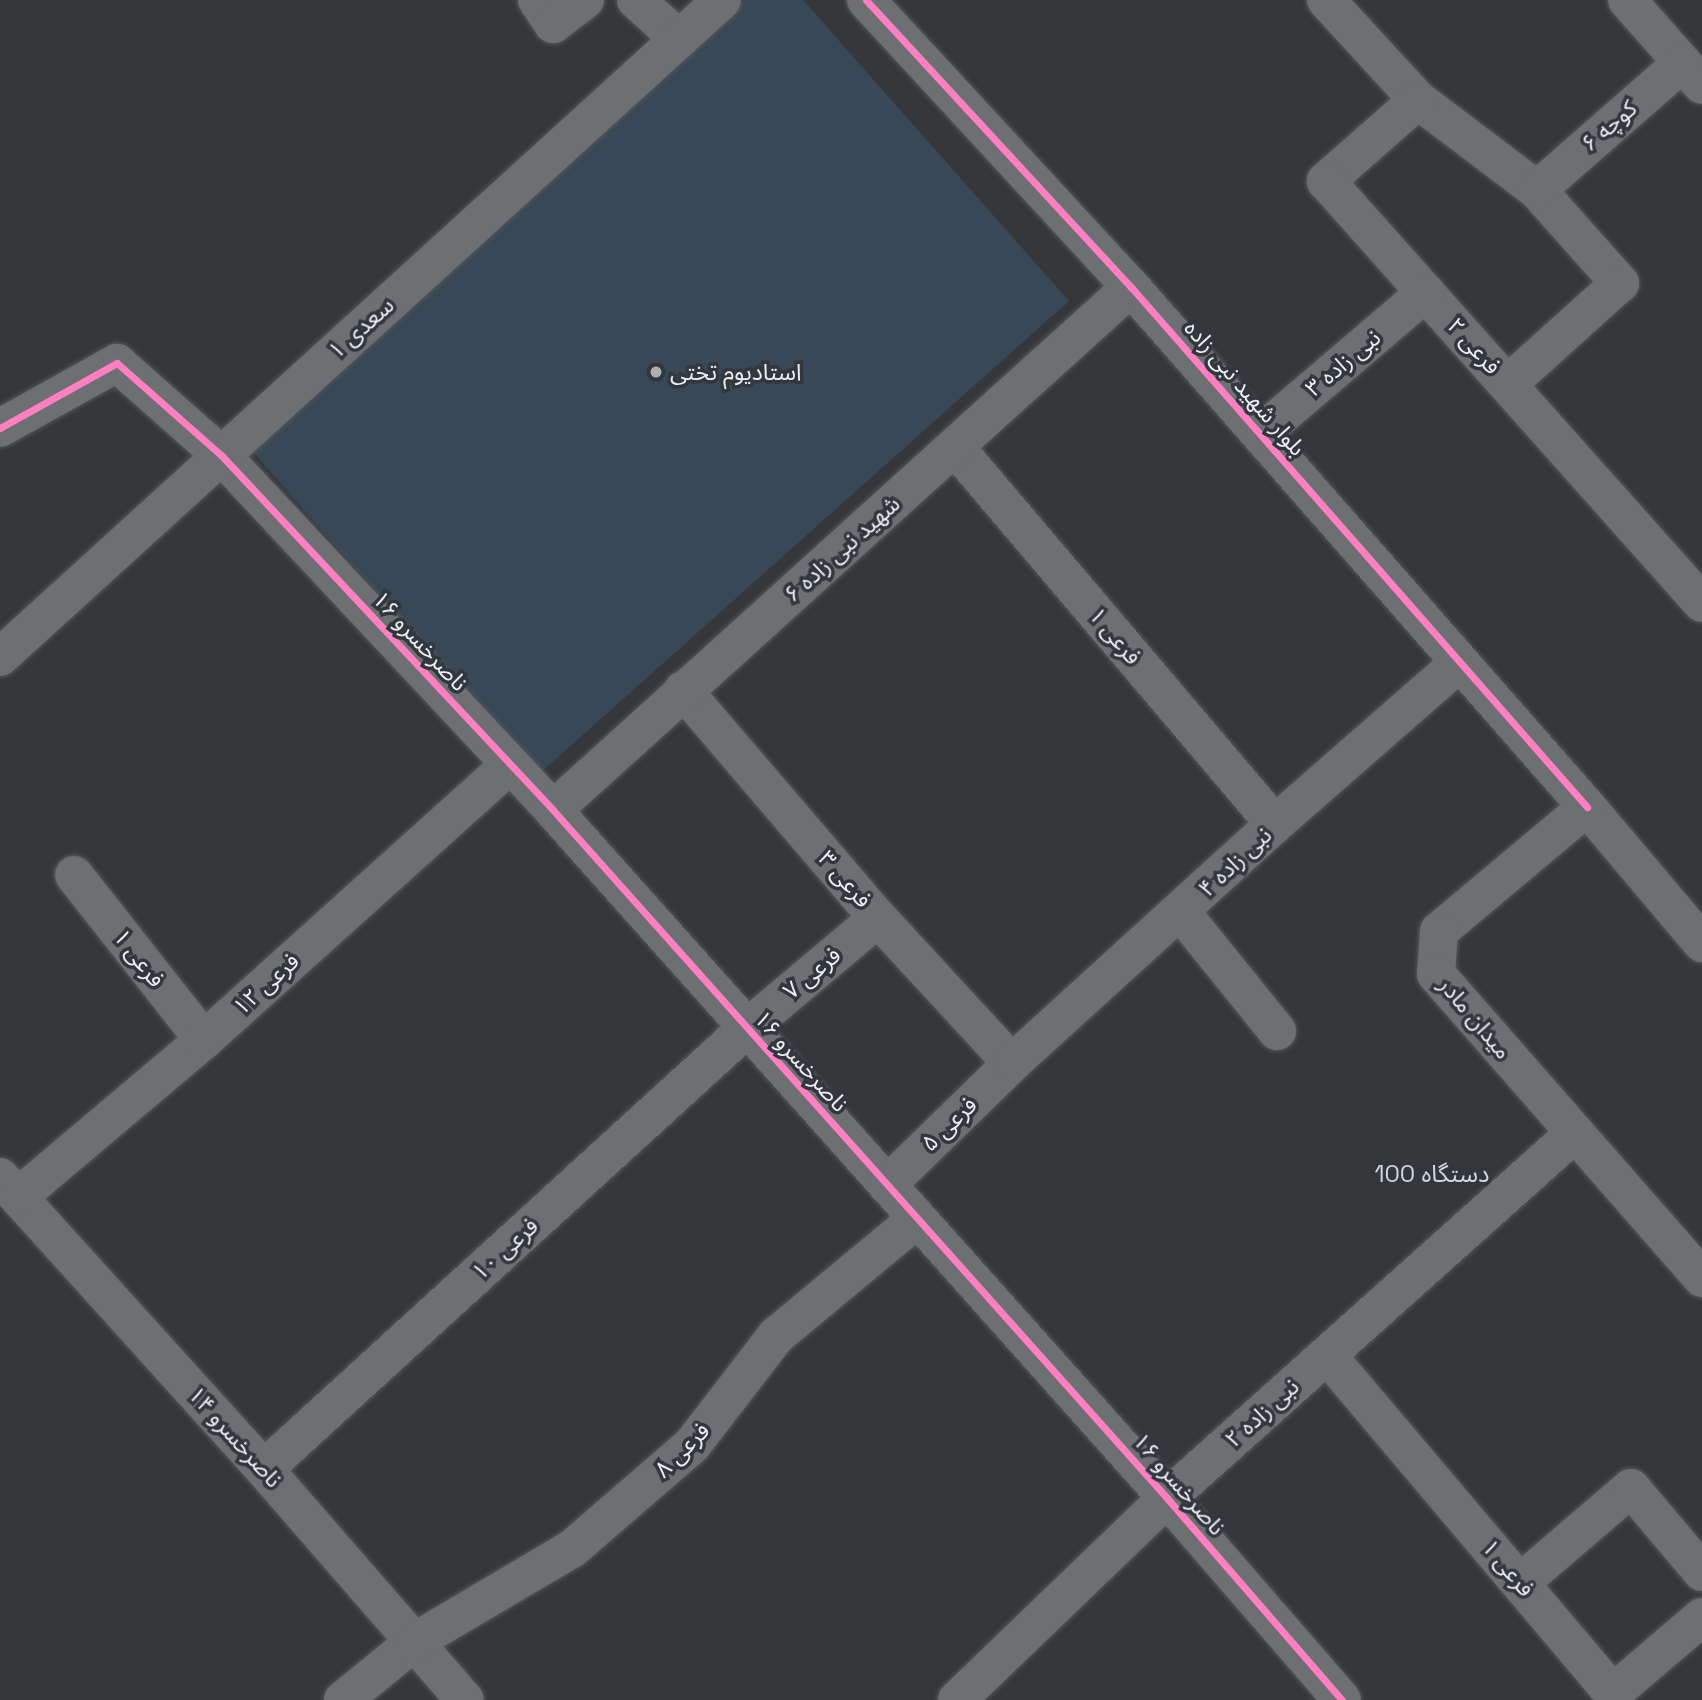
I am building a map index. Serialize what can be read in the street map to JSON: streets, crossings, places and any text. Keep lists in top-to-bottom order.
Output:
{
  "streets": {
    "street": [
      "کوچه ۶",
      "سعدی ۱",
      "فرعی ۲",
      "نبی زاده ۳",
      "بلوار شهید نبی زاده",
      "شهید نبی زاده ۶",
      "فرعی ۱",
      "ناصرخسرو ۱۶",
      "نبی زاده ۴",
      "فرعی ۳",
      "فرعی ۷",
      "فرعی ۱۲",
      "میدان مادر",
      "فرعی ۵",
      "فرعی ۱۰",
      "نبی زاده ۲",
      "ناصرخسرو ۱۴",
      "فرعی ۸"
    ]
  },
  "crossings": [
    ["سعدی ۱", "ناصرخسرو ۱۶"],
    ["فرعی ۲", "نبی زاده ۳"],
    ["نبی زاده ۳", "بلوار شهید نبی زاده"],
    ["بلوار شهید نبی زاده", "شهید نبی زاده ۶"],
    ["بلوار شهید نبی زاده", "نبی زاده ۴"],
    ["بلوار شهید نبی زاده", "میدان مادر"],
    ["شهید نبی زاده ۶", "فرعی ۱"],
    ["شهید نبی زاده ۶", "ناصرخسرو ۱۶"],
    ["شهید نبی زاده ۶", "فرعی ۳"],
    ["فرعی ۱", "نبی زاده ۴"],
    ["فرعی ۱", "فرعی ۱۲"],
    ["فرعی ۱", "نبی زاده ۲"],
    ["ناصرخسرو ۱۶", "فرعی ۷"],
    ["ناصرخسرو ۱۶", "فرعی ۱۲"],
    ["ناصرخسرو ۱۶", "فرعی ۵"],
    ["ناصرخسرو ۱۶", "فرعی ۱۰"],
    ["ناصرخسرو ۱۶", "نبی زاده ۲"],
    ["ناصرخسرو ۱۶", "فرعی ۸"],
    ["نبی زاده ۴", "فرعی ۳"],
    ["نبی زاده ۴", "فرعی ۵"],
    ["فرعی ۳", "فرعی ۷"],
    ["فرعی ۳", "فرعی ۵"],
    ["فرعی ۷", "فرعی ۱۰"],
    ["فرعی ۱۲", "ناصرخسرو ۱۴"],
    ["میدان مادر", "نبی زاده ۲"],
    ["فرعی ۱۰", "ناصرخسرو ۱۴"],
    ["ناصرخسرو ۱۴", "فرعی ۸"]
  ],
  "districts": ["100 دستگاه"],
  "places": ["استادیوم تختی"]
}
